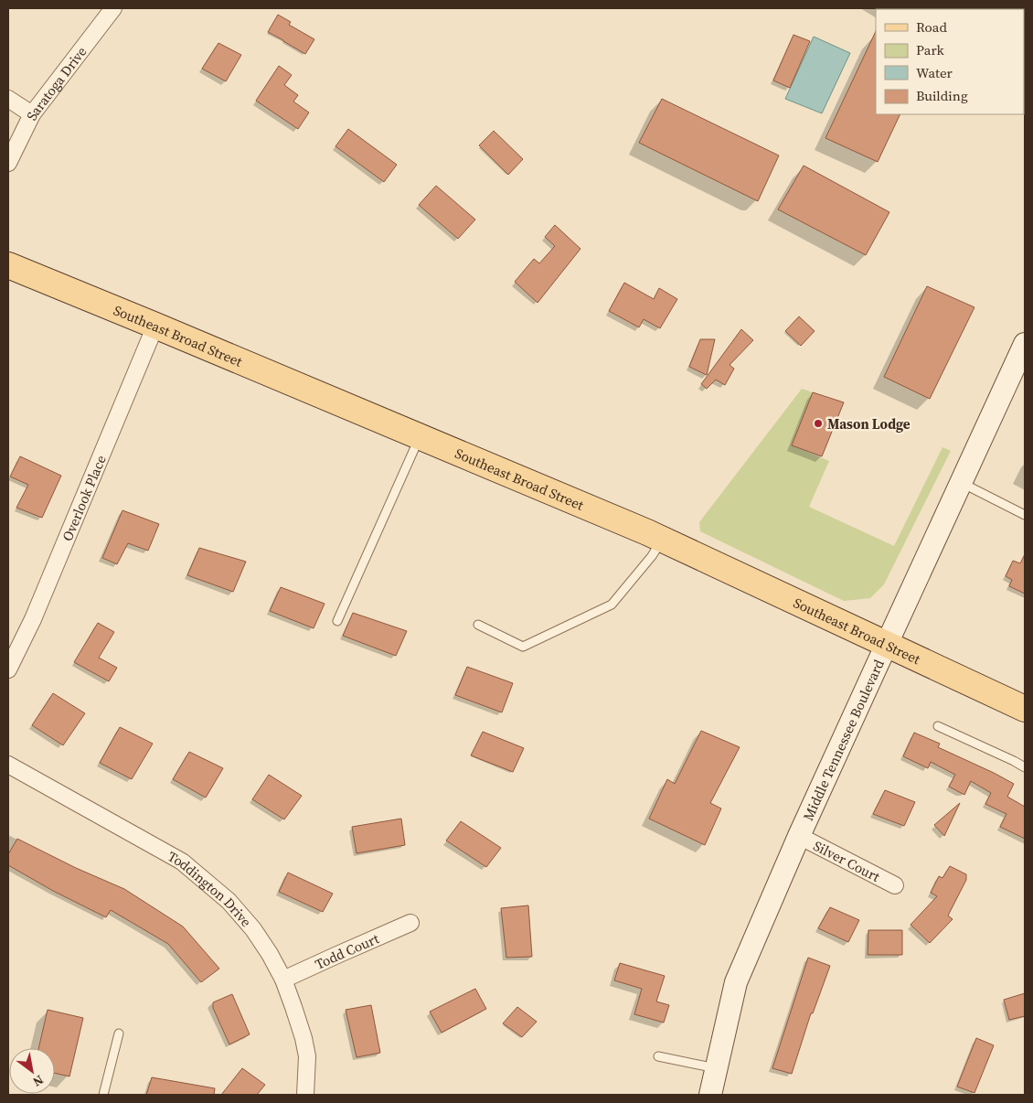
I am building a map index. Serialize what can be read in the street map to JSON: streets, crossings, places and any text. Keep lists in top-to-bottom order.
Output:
{
  "streets": {
    "main road": ["Southeast Broad Street", "Middle Tennessee Boulevard"],
    "street": [
      "Saratoga Drive",
      "Overlook Place",
      "Silver Court",
      "Toddington Drive",
      "Todd Court"
    ]
  },
  "crossings": [
    ["Southeast Broad Street", "Overlook Place"],
    ["Southeast Broad Street", "Middle Tennessee Boulevard"],
    ["Middle Tennessee Boulevard", "Silver Court"],
    ["Toddington Drive", "Todd Court"]
  ],
  "places": ["Mason Lodge"],
  "legend": [
    "Road",
    "Park",
    "Water",
    "Building"
  ],
  "north": "bottom right"
}
